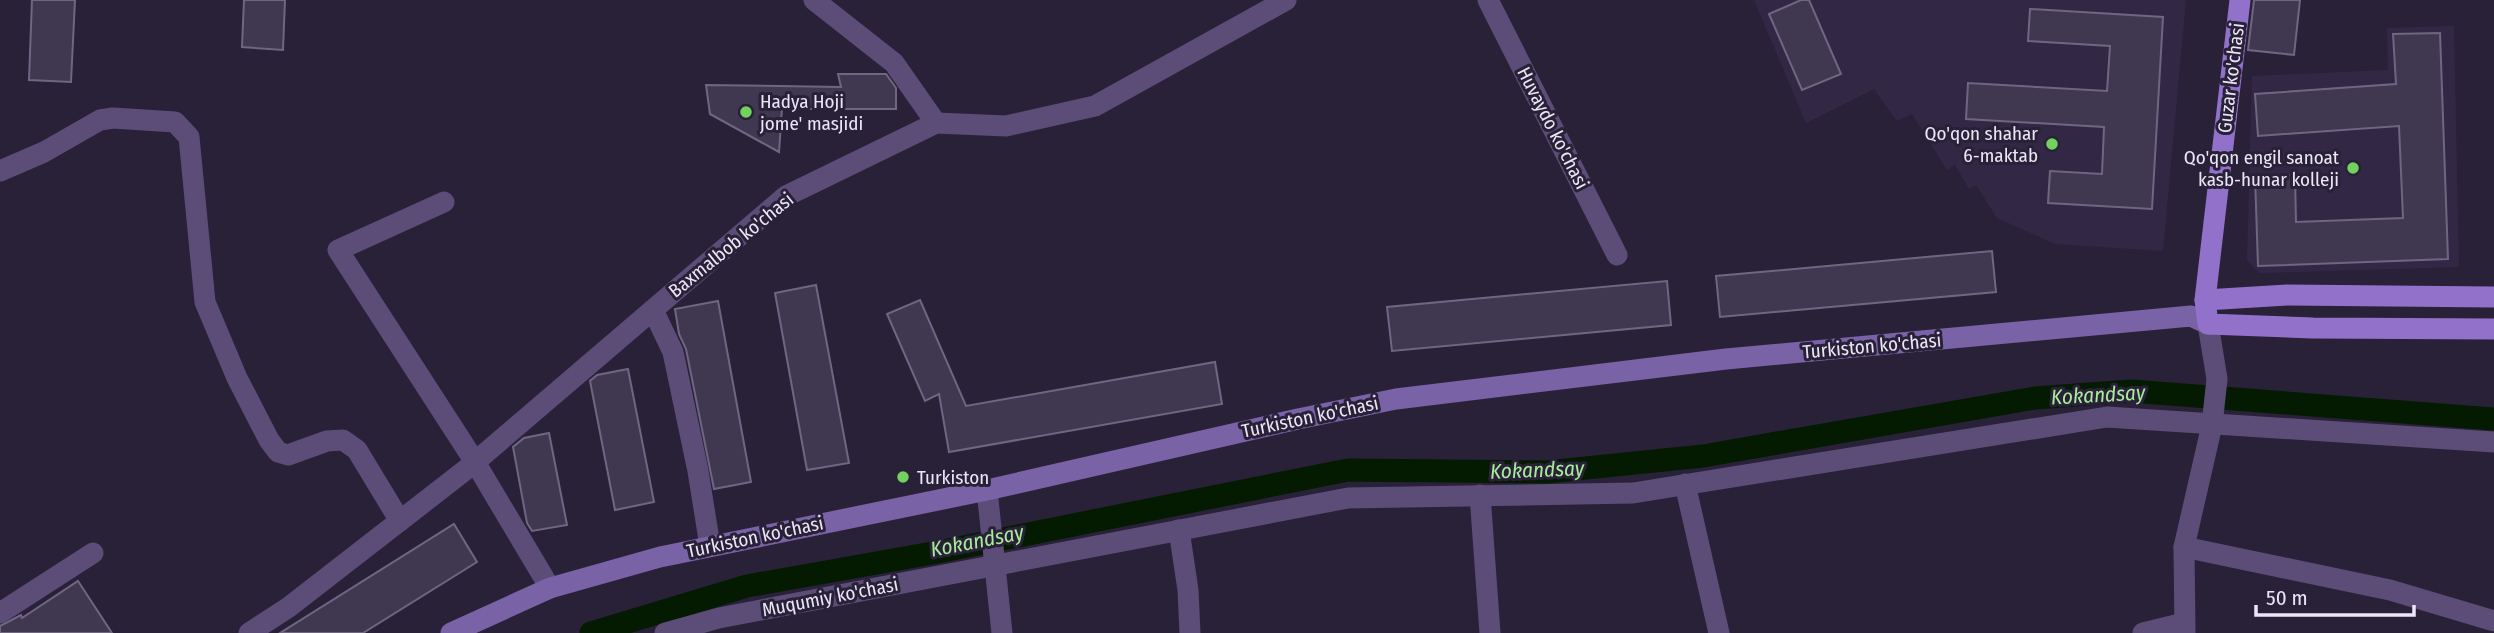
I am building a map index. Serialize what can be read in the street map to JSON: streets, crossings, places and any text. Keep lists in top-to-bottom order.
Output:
{
  "streets": {
    "main road": ["Guzar ko'chasi", "Turkiston ko'chasi"],
    "street": ["Huvaydo ko'chasi", "Baxmalbob ko'chasi", "Muqumiy ko'chasi"]
  },
  "crossings": [
    ["Guzar ko'chasi", "Turkiston ko'chasi"]
  ],
  "water": ["Kokandsay"],
  "places": [
    "Hadya Hoji jome' masjidi",
    "Qo'qon shahar 6-maktab",
    "Qo'qon engil sanoat kasb-hunar kolleji",
    "Turkiston"
  ],
  "scale_bar": "50 m"
}
